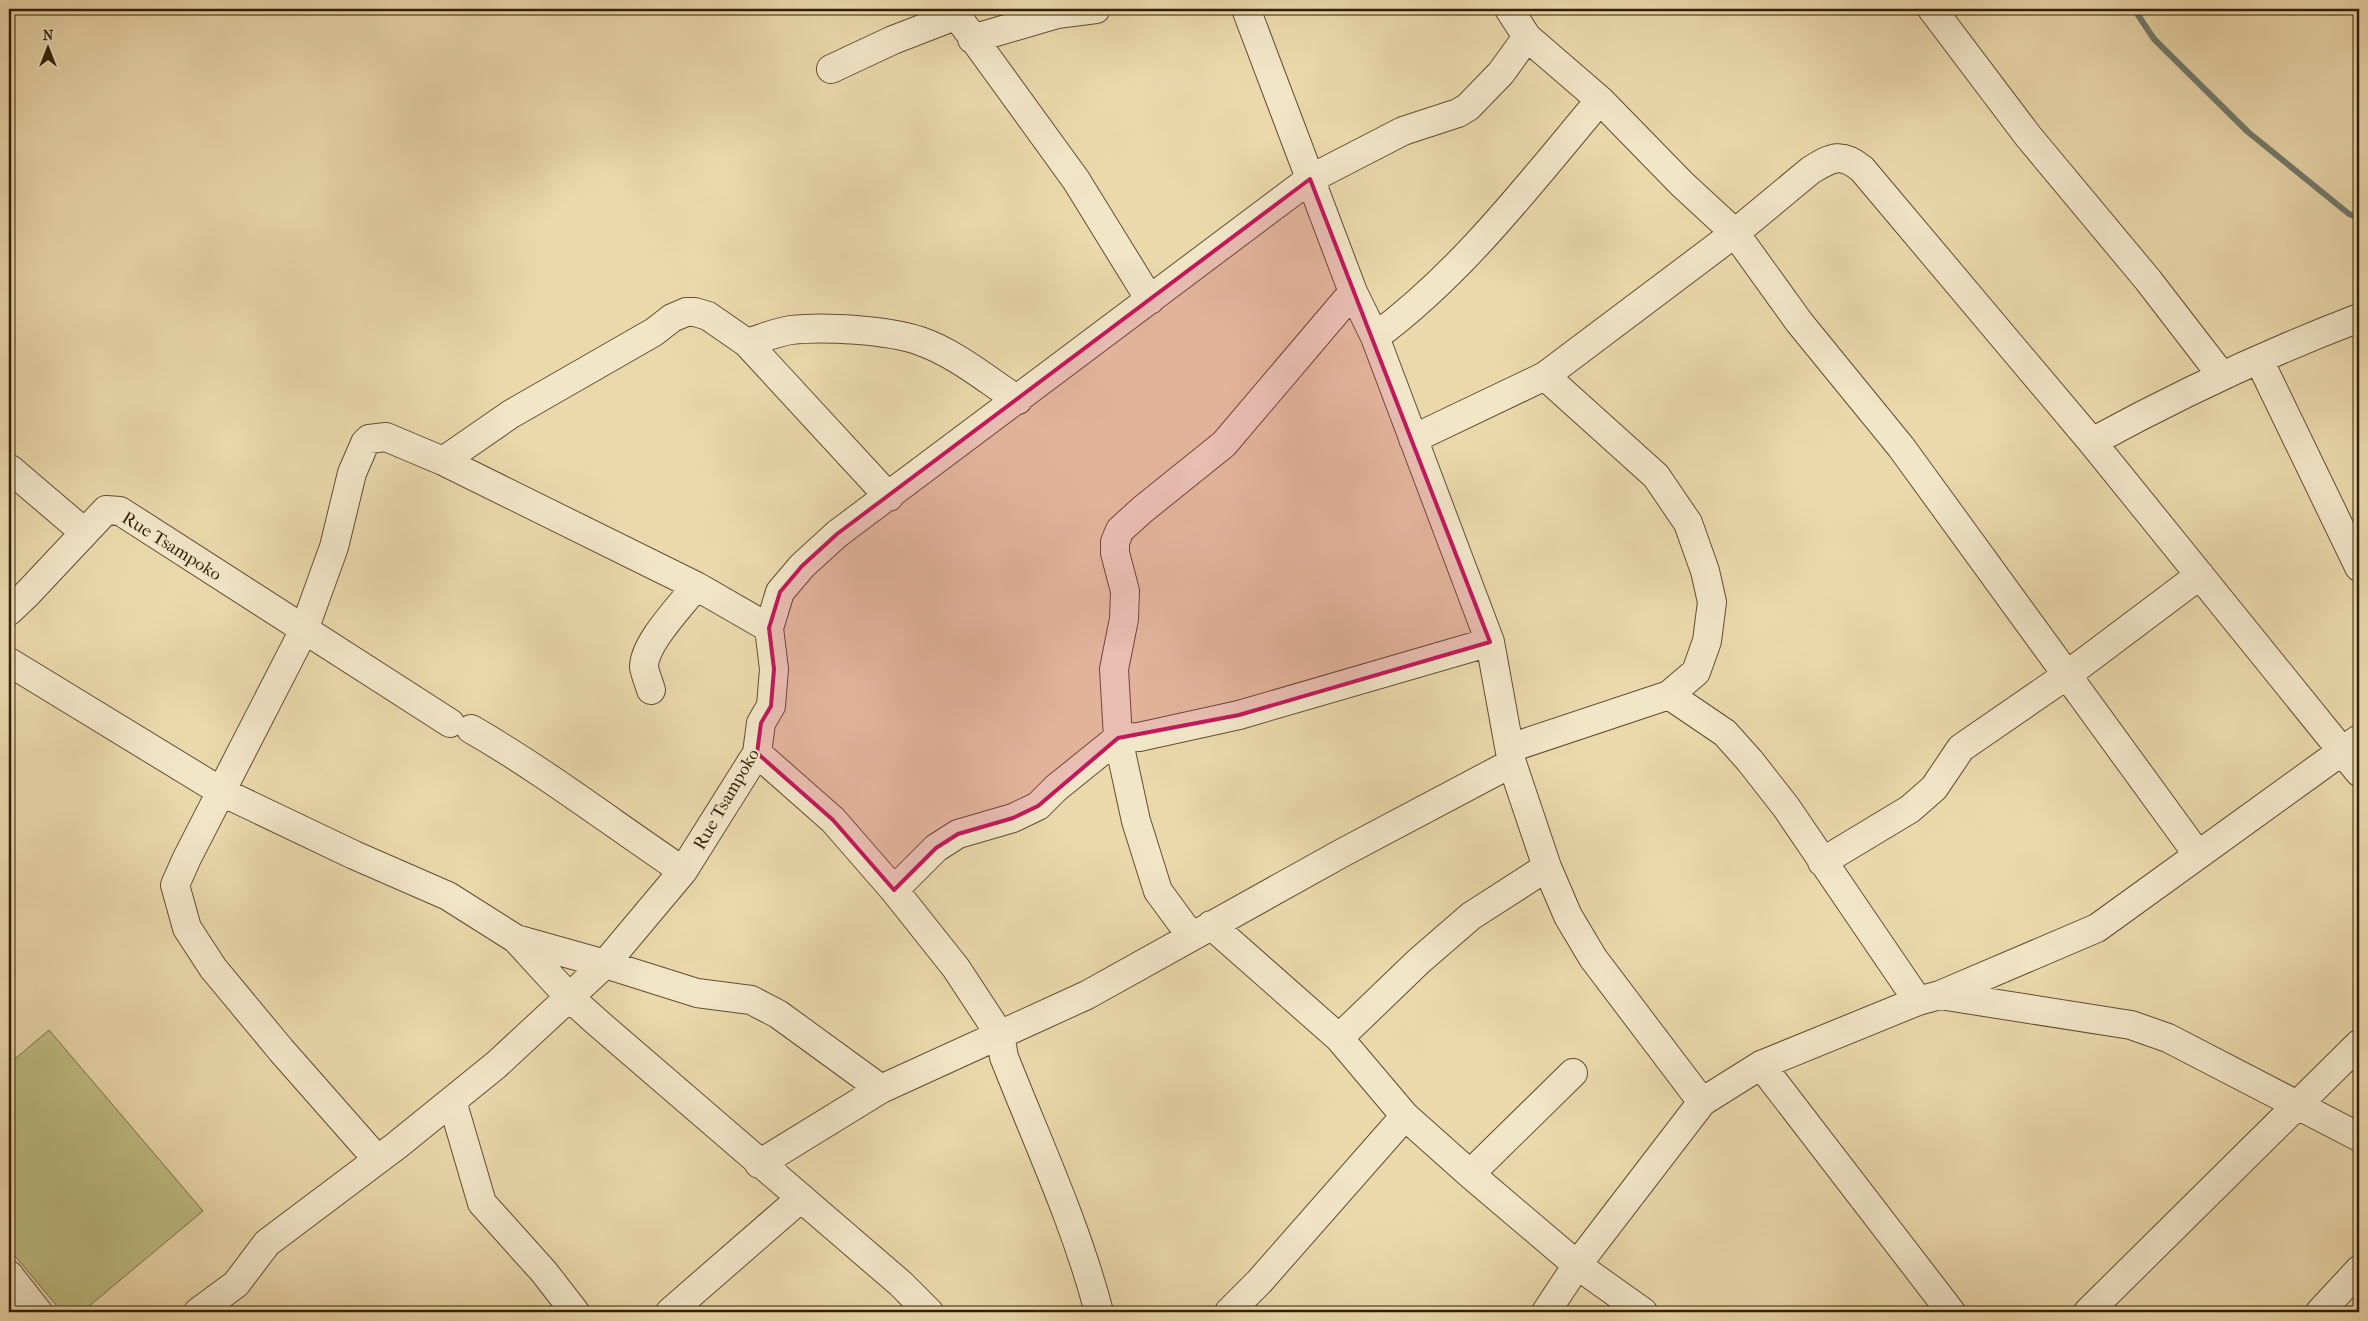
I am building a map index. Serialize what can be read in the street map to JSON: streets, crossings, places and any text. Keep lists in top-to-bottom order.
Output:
{
  "streets": {
    "street": ["Rue Tsampoko"]
  },
  "north": "top"
}
